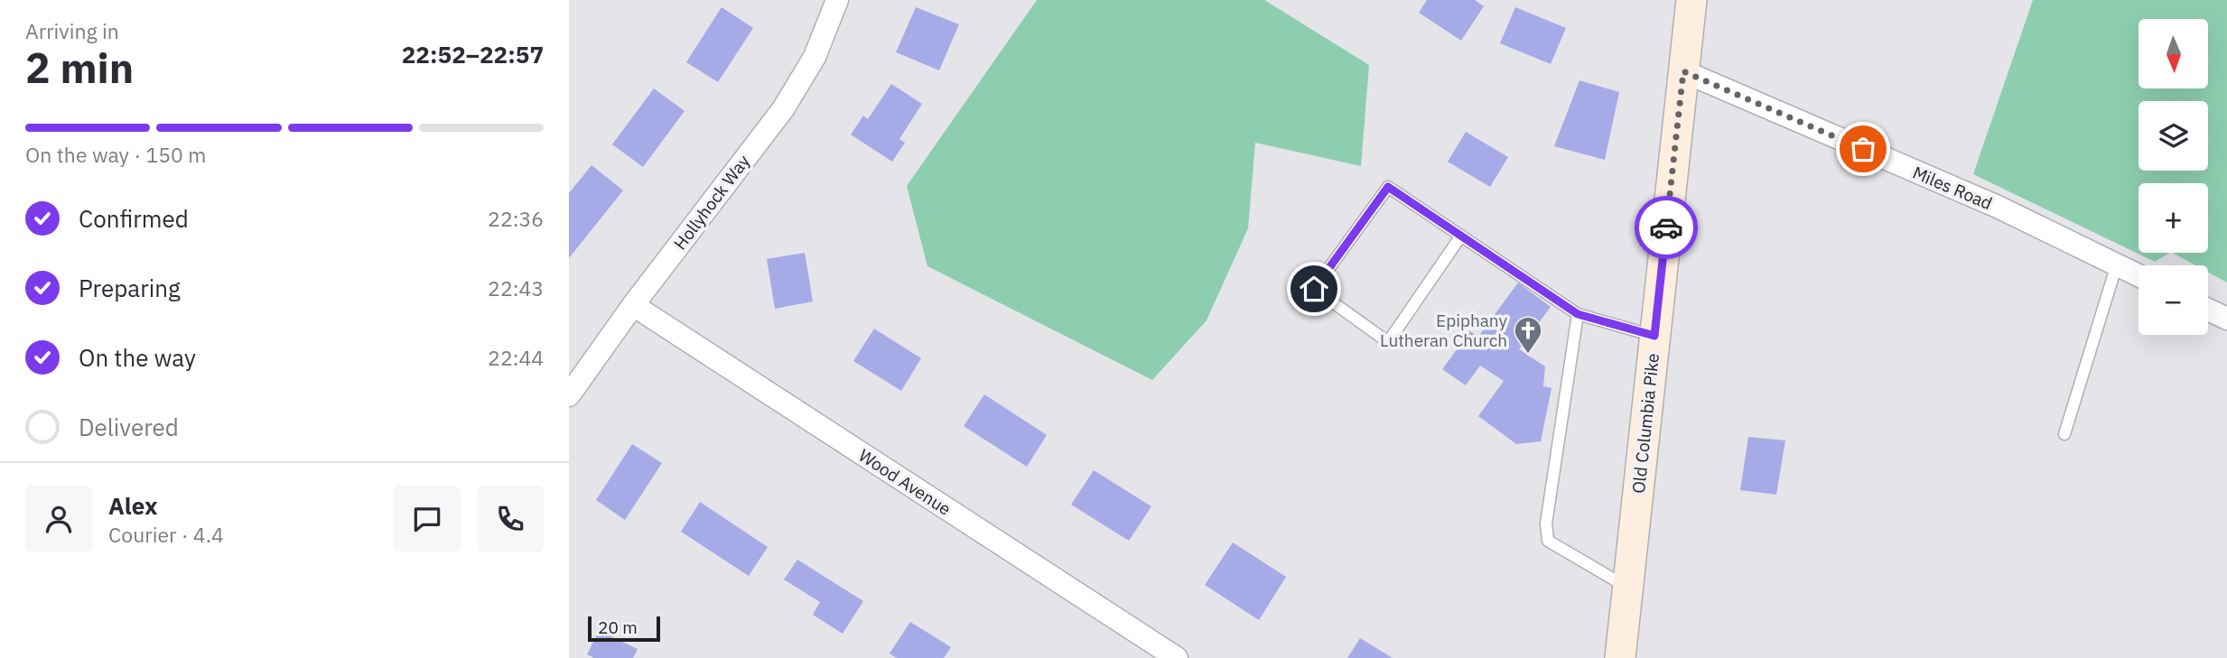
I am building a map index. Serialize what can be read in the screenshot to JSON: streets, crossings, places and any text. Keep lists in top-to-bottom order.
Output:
{
  "streets": {
    "main road": ["Old Columbia Pike"],
    "street": ["Miles Road", "Hollyhock Way", "Wood Avenue"]
  },
  "crossings": [
    ["Miles Road", "Old Columbia Pike"],
    ["Hollyhock Way", "Wood Avenue"]
  ],
  "places": {
    "church": ["Epiphany Lutheran Church"]
  },
  "scale_bar": "20 m",
  "north": "bottom",
  "page": {
    "heading": ["2 min", "Arriving in", "22:52–22:57"],
    "panel": ["Alex", "Courier · 4.4"],
    "map_buttons": ["+", "−"],
    "bar": "On the way · 150 m",
    "list": [
      ["Confirmed", "22:36"],
      ["Preparing", "22:43"],
      ["On the way", "22:44"],
      "Delivered"
    ],
    "scale": "20 m"
  }
}
